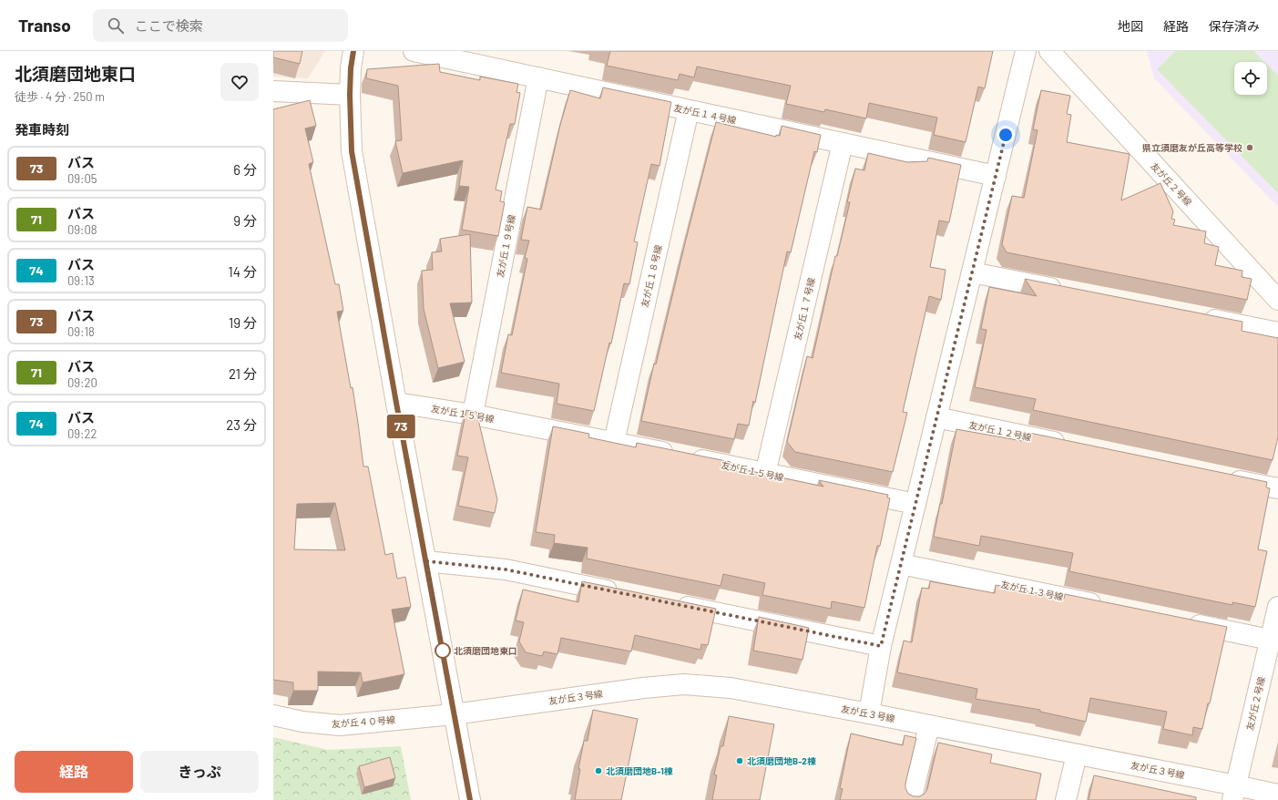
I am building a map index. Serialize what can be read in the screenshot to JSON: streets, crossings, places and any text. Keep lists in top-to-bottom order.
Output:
{
  "streets": {
    "street": [
      "友が丘１４号線",
      "友が丘２号線",
      "友が丘１９号線",
      "友が丘１８号線",
      "友が丘１７号線",
      "友が丘１５号線",
      "友が丘１２号線",
      "友が丘１３号線",
      "友が丘３号線",
      "友が丘４０号線"
    ]
  },
  "crossings": [
    ["友が丘１４号線", "友が丘１９号線"],
    ["友が丘１４号線", "友が丘１８号線"],
    ["友が丘１４号線", "友が丘１７号線"],
    ["友が丘２号線", "友が丘３号線"],
    ["友が丘１９号線", "友が丘１５号線"],
    ["友が丘１８号線", "友が丘１５号線"],
    ["友が丘１７号線", "友が丘１５号線"],
    ["友が丘３号線", "友が丘４０号線"]
  ],
  "places": [
    "県立須磨友が丘高等学校",
    "北須磨団地東口",
    "北須磨団地B-2棟",
    "北須磨団地B-1棟"
  ],
  "lines": ["bus line 73"],
  "page": {
    "header": "Transo",
    "search": "ここで検索",
    "nav": ["地図", "経路", "保存済み"],
    "heading": [
      ["北須磨団地東口", "徒歩 · 4 分 · 250 m"],
      "発車時刻"
    ],
    "on_map": "73",
    "list": [
      {
        "mark": "73",
        "name": "バス",
        "note": "09:05",
        "value": "6 分"
      },
      {
        "mark": "71",
        "name": "バス",
        "note": "09:08",
        "value": "9 分"
      },
      {
        "mark": "74",
        "name": "バス",
        "note": "09:13",
        "value": "14 分"
      },
      {
        "mark": "73",
        "name": "バス",
        "note": "09:18",
        "value": "19 分"
      },
      {
        "mark": "71",
        "name": "バス",
        "note": "09:20",
        "value": "21 分"
      },
      {
        "mark": "74",
        "name": "バス",
        "note": "09:22",
        "value": "23 分"
      }
    ],
    "buttons": ["経路", "きっぷ"]
  }
}
